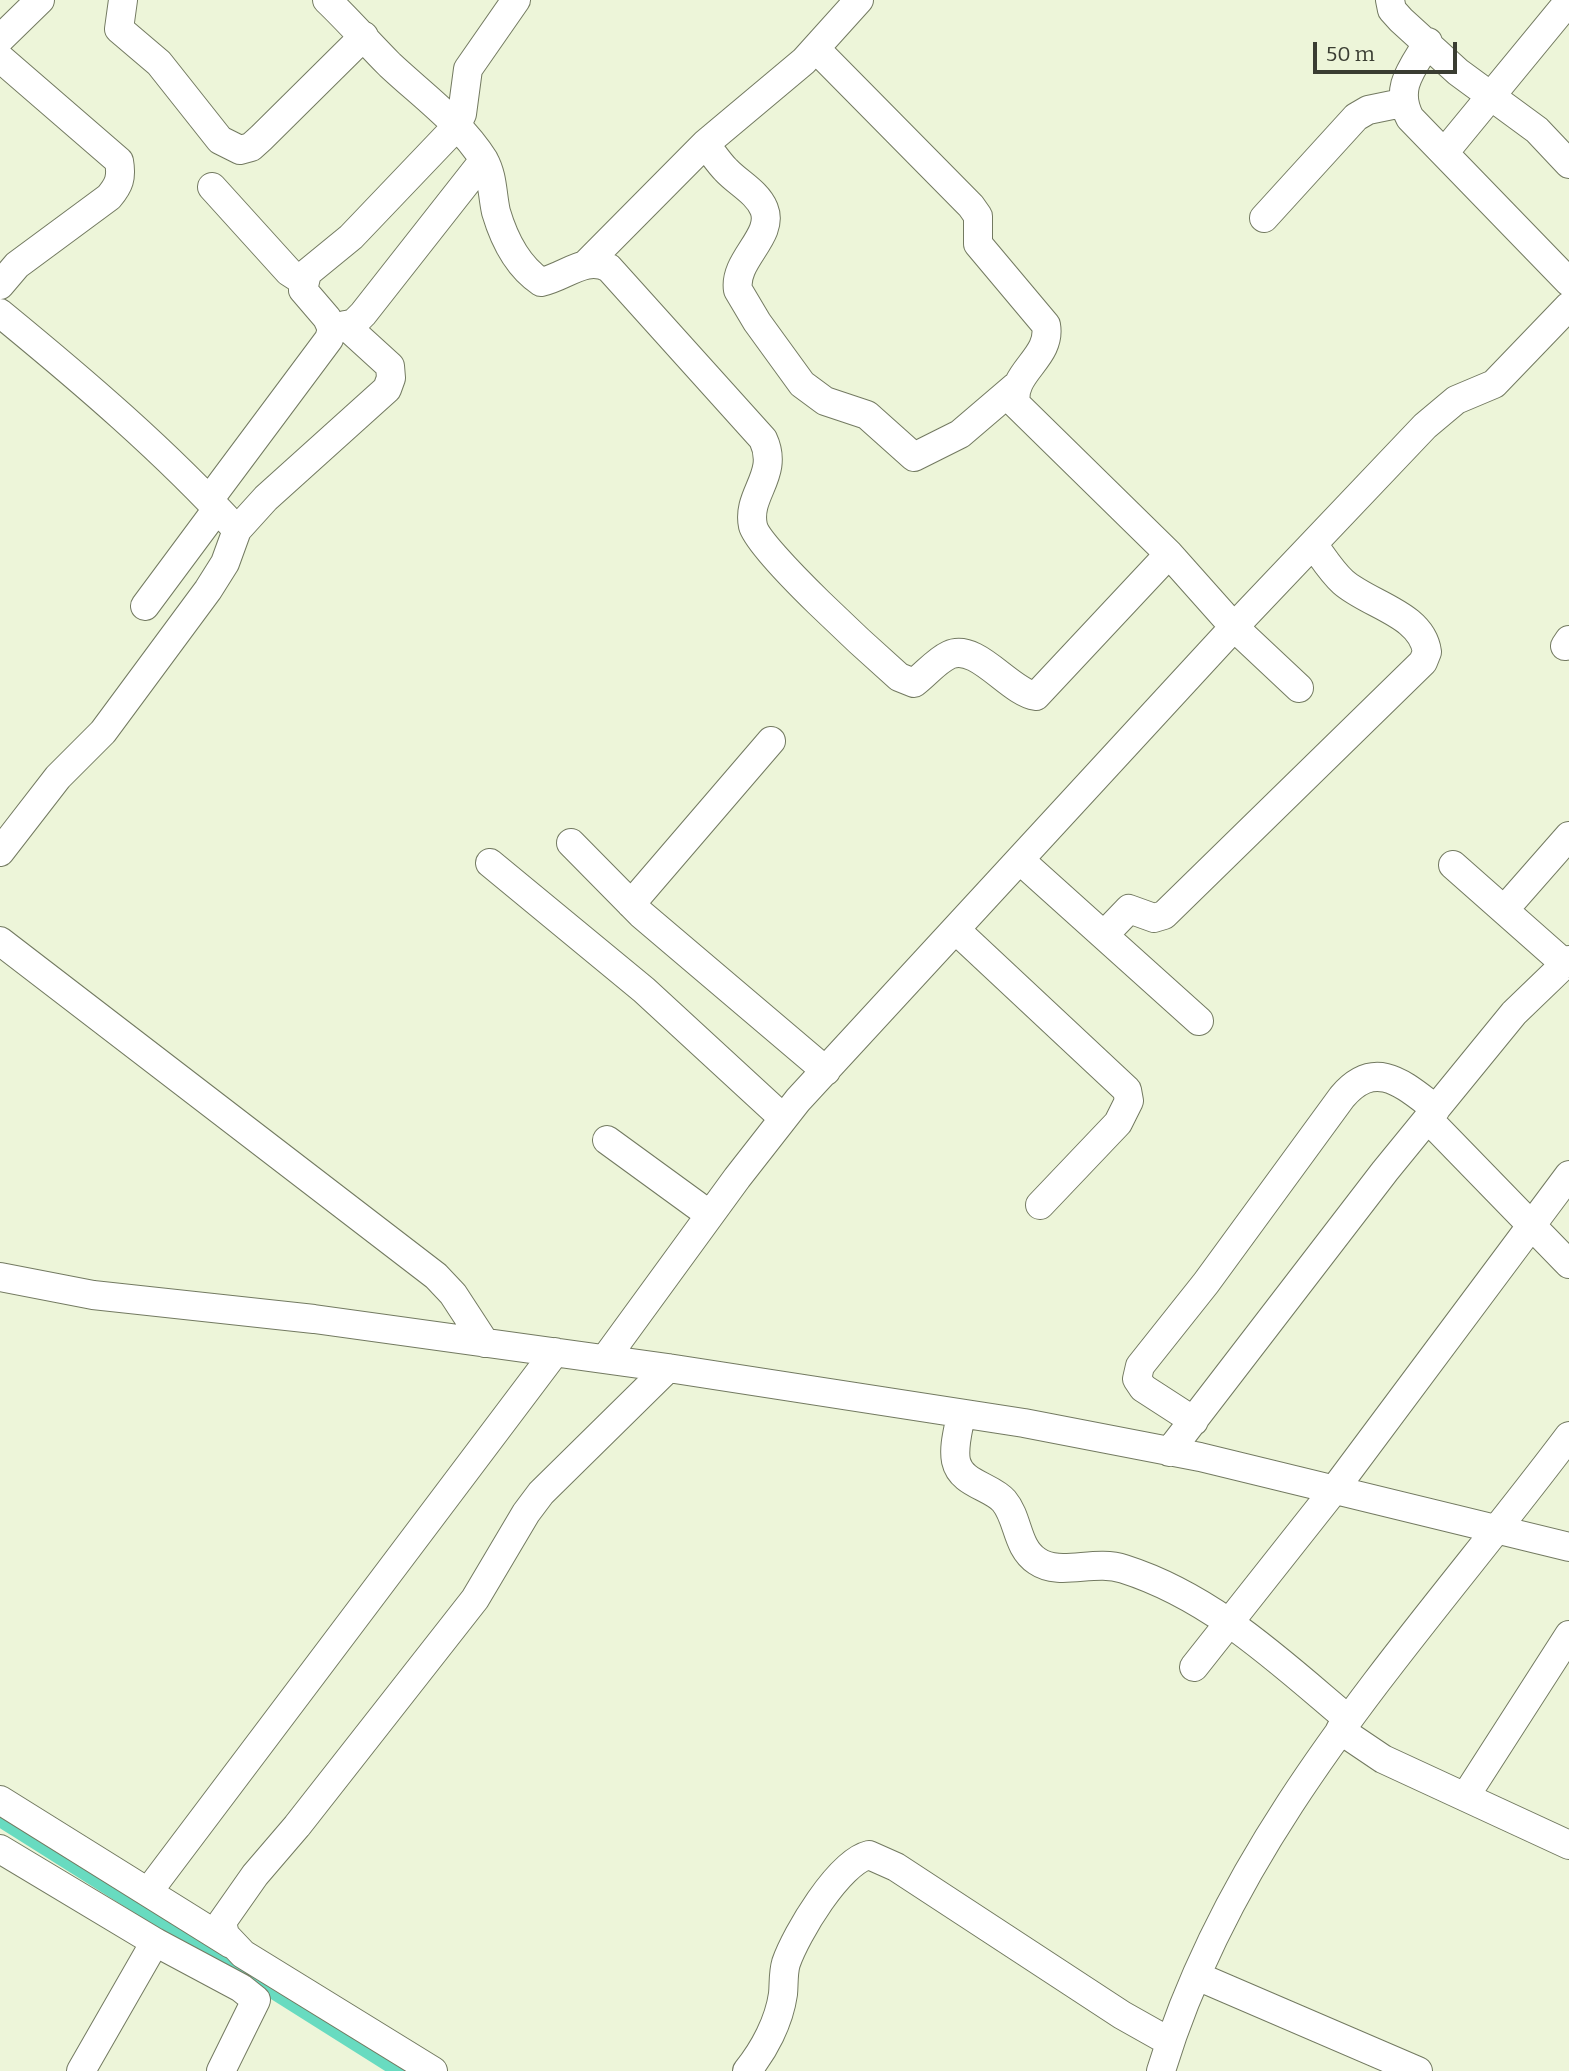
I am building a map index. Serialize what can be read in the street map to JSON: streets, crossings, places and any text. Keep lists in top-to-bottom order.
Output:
{
  "scale_bar": "50 m"
}
